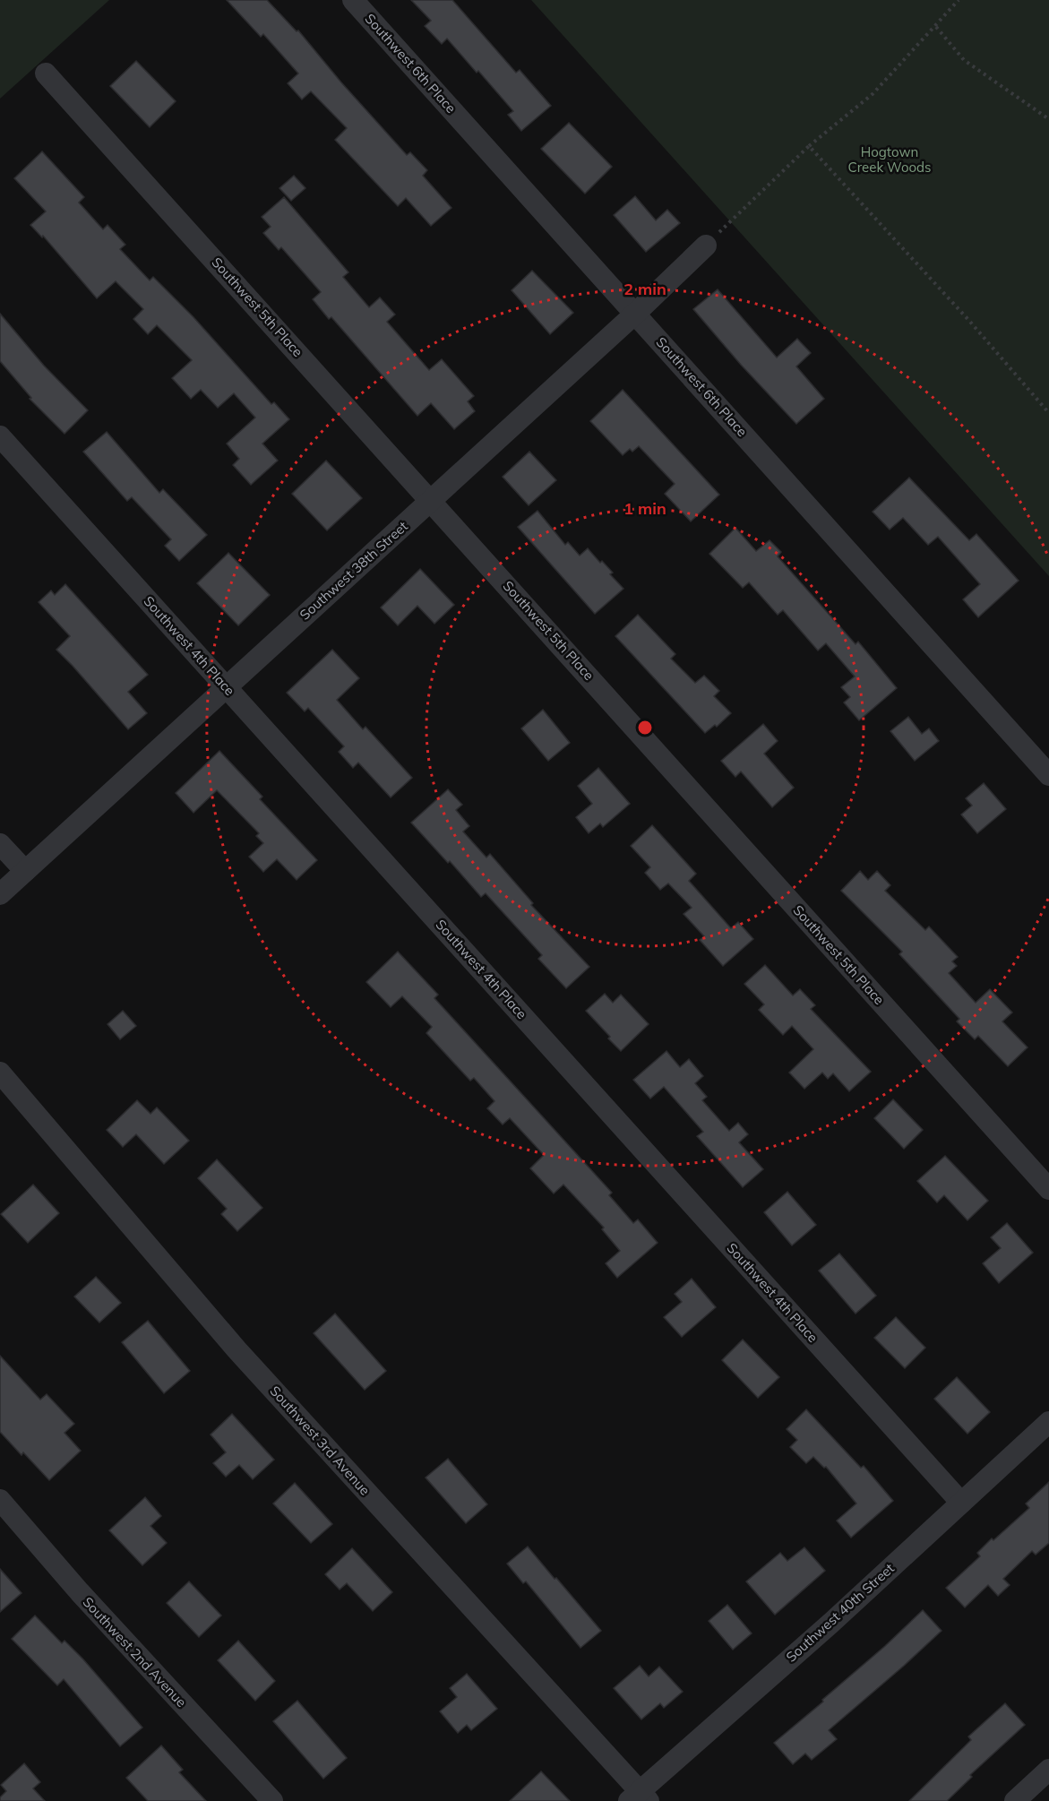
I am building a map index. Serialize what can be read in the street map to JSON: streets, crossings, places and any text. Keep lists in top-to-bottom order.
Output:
{
  "streets": {
    "street": [
      "Southwest 6th Place",
      "Southwest 5th Place",
      "Southwest 38th Street",
      "Southwest 4th Place",
      "Southwest 3rd Avenue",
      "Southwest 40th Street",
      "Southwest 2nd Avenue"
    ]
  },
  "crossings": [
    ["Southwest 6th Place", "Southwest 38th Street"],
    ["Southwest 5th Place", "Southwest 38th Street"],
    ["Southwest 38th Street", "Southwest 4th Place"],
    ["Southwest 4th Place", "Southwest 40th Street"],
    ["Southwest 3rd Avenue", "Southwest 40th Street"]
  ],
  "parks": ["Hogtown Creek Woods"],
  "rings": ["2 min", "1 min"]
}
